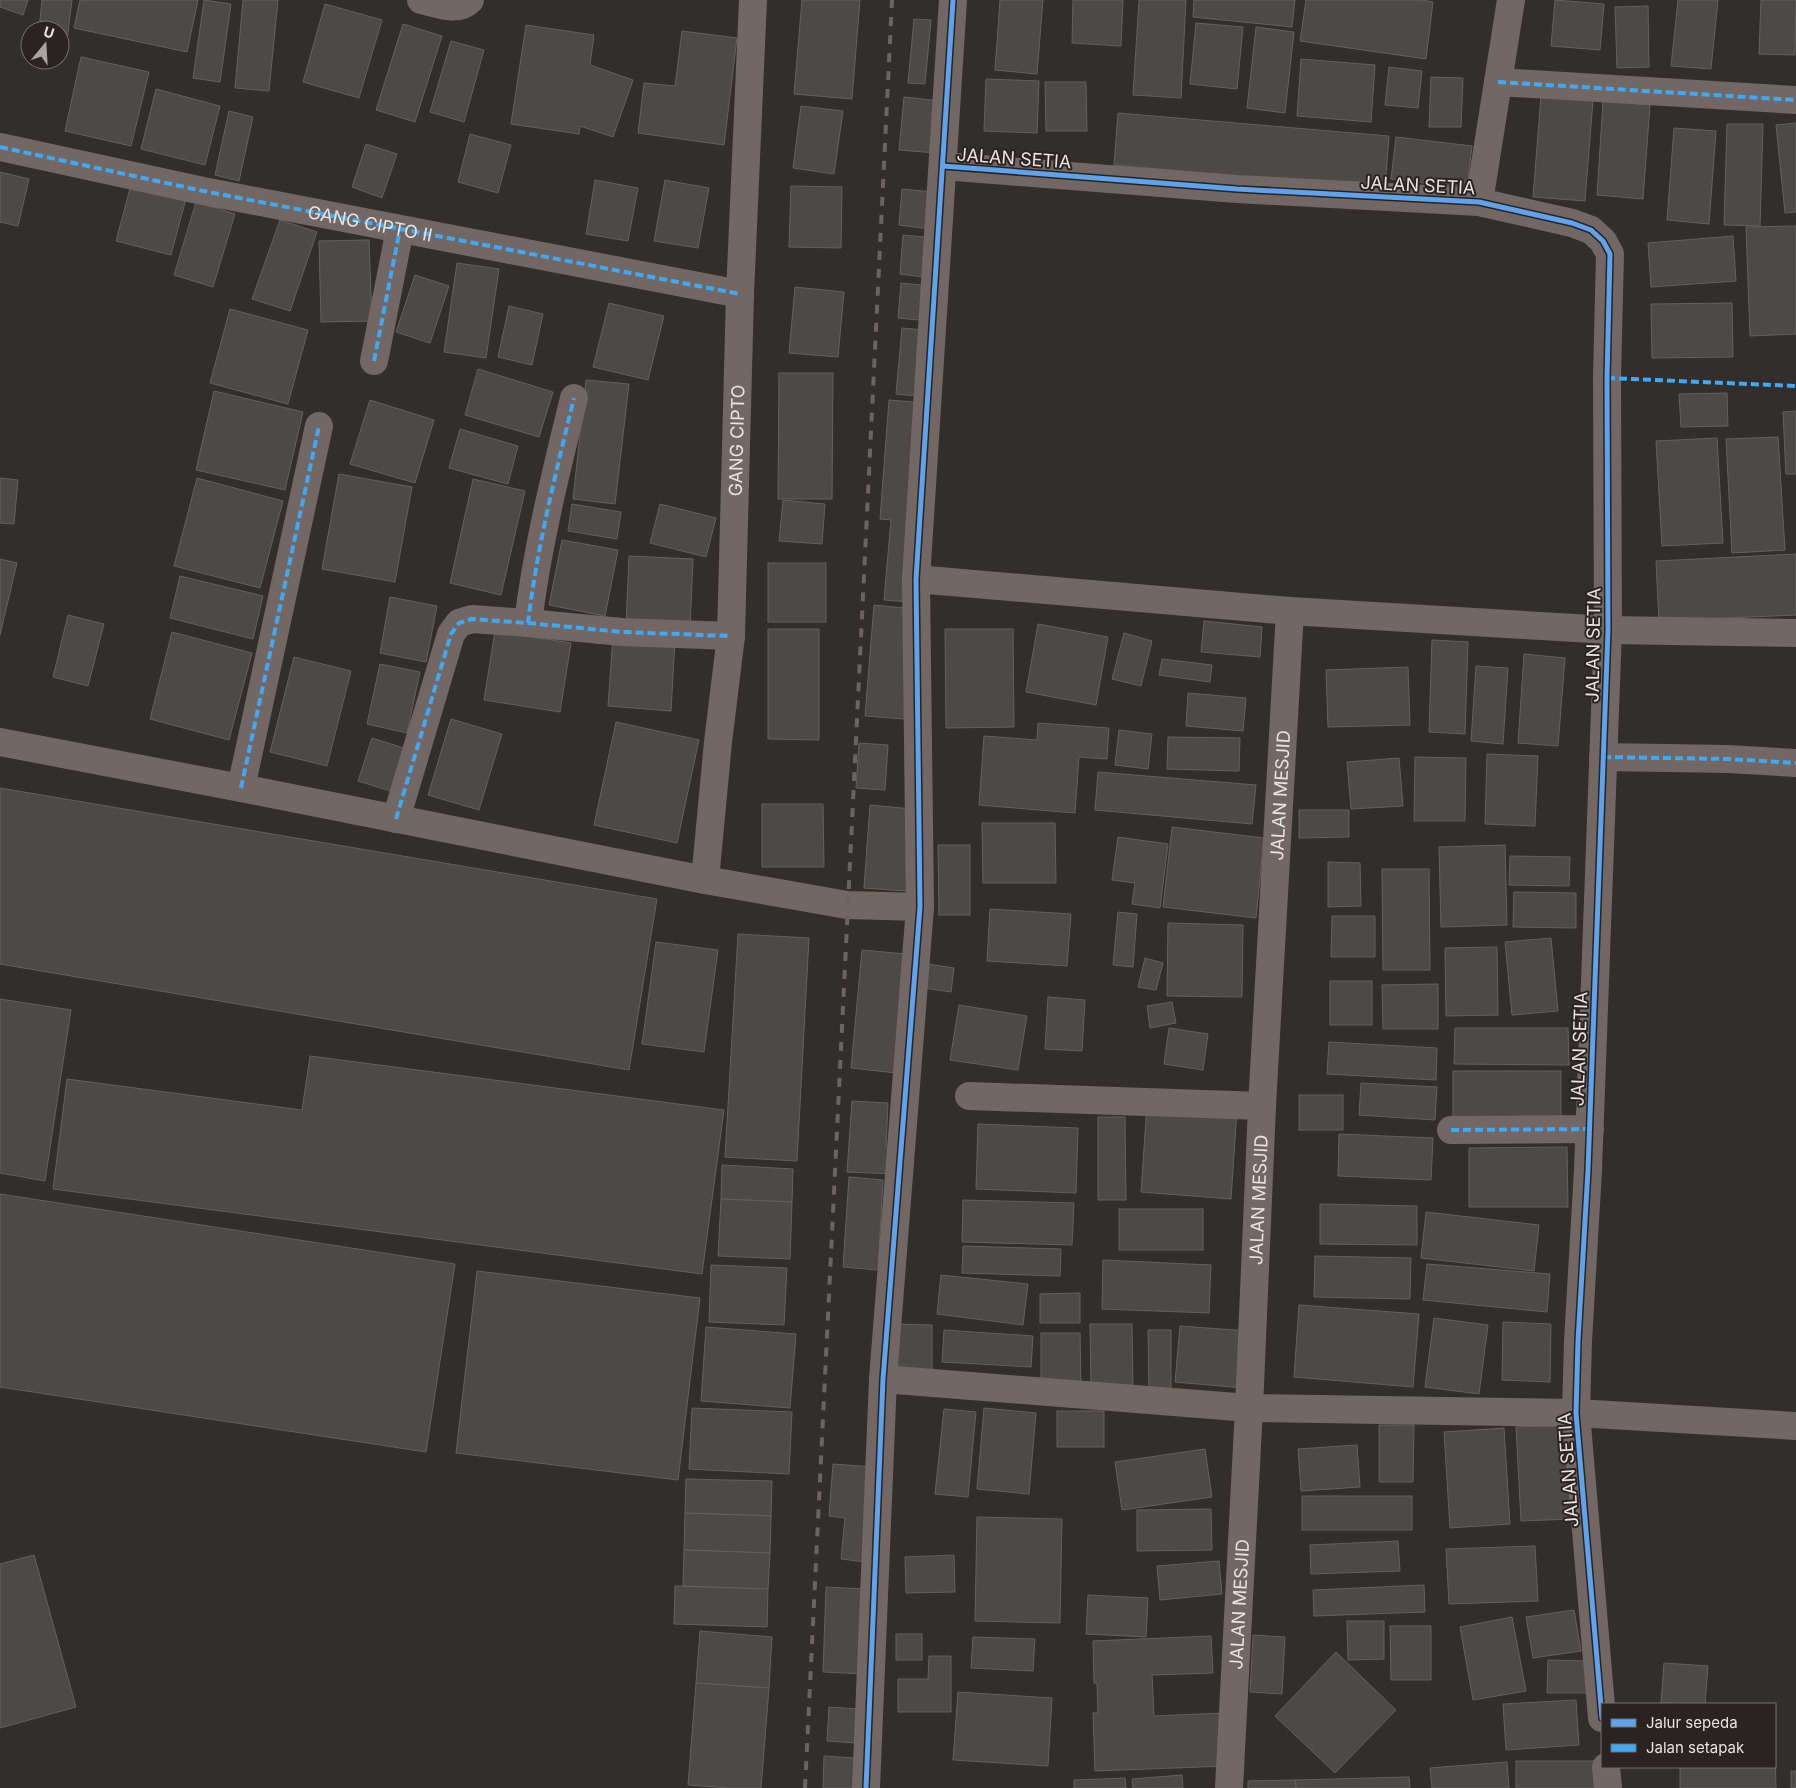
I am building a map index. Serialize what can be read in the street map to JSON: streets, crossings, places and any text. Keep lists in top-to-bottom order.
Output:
{
  "streets": {
    "street": [
      "JALAN SETIA",
      "GANG CIPTO II",
      "GANG CIPTO",
      "JALAN MESJID"
    ]
  },
  "crossings": [
    ["GANG CIPTO II", "GANG CIPTO"]
  ],
  "legend": ["Jalur sepeda", "Jalan setapak"],
  "north": "top"
}
